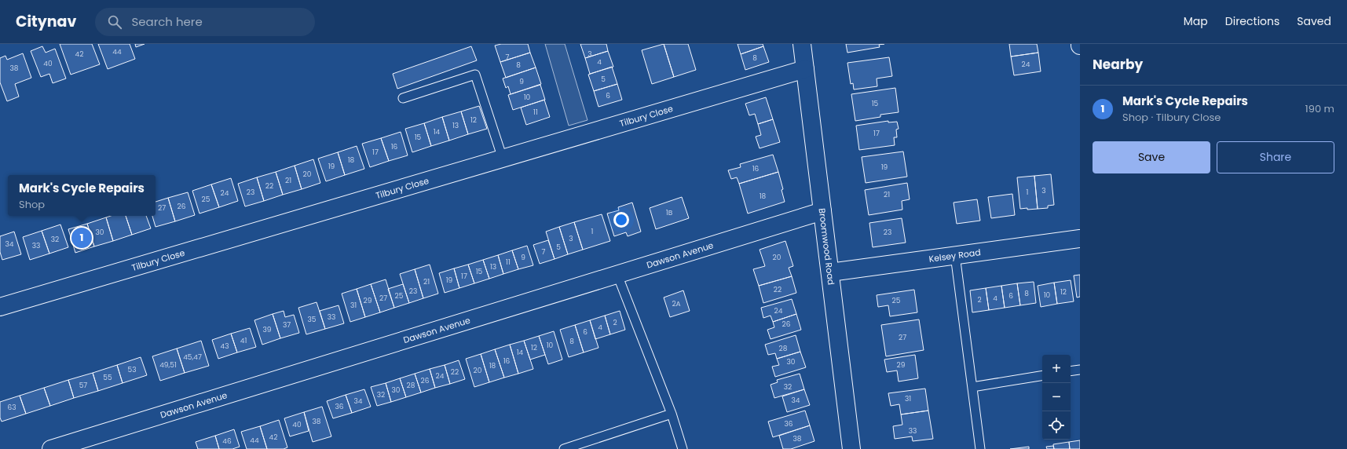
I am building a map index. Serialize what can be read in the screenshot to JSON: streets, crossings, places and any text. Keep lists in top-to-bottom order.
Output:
{
  "streets": {
    "street": [
      "Tilbury Close",
      "Broomwood Road",
      "Dawson Avenue",
      "Kelsey Road"
    ]
  },
  "crossings": [
    ["Tilbury Close", "Broomwood Road"],
    ["Broomwood Road", "Dawson Avenue"],
    ["Broomwood Road", "Kelsey Road"]
  ],
  "house_numbers": [
    "44",
    "42",
    "3",
    "7",
    "8",
    "4",
    "40",
    "24",
    "8",
    "38",
    "5",
    "9",
    "6",
    "10",
    "15",
    "11",
    "12",
    "13",
    "14",
    "17",
    "15",
    "16",
    "17",
    "18",
    "19",
    "19",
    "16",
    "20",
    "21",
    "22",
    "3",
    "23",
    "1",
    "24",
    "21",
    "18",
    "25",
    "26",
    "27",
    "1B",
    "1",
    "30",
    "23",
    "3",
    "32",
    "34",
    "33",
    "5",
    "7",
    "9",
    "20",
    "11",
    "13",
    "15",
    "17",
    "19",
    "21",
    "22",
    "23",
    "12",
    "8",
    "10",
    "25",
    "6",
    "27",
    "4",
    "2",
    "29",
    "25",
    "2A",
    "31",
    "24",
    "33",
    "35",
    "2",
    "26",
    "37",
    "4",
    "39",
    "6",
    "27",
    "41",
    "8",
    "10",
    "43",
    "12",
    "28",
    "14",
    "45,47",
    "16",
    "30",
    "49,51",
    "29",
    "18",
    "53",
    "20",
    "22",
    "24",
    "55",
    "26",
    "57",
    "28",
    "32",
    "30",
    "32",
    "31",
    "34",
    "34",
    "36",
    "63",
    "38",
    "36",
    "40",
    "33",
    "42",
    "38",
    "44",
    "46"
  ],
  "page": {
    "header": "Citynav",
    "search": "Search here",
    "nav": ["Map", "Directions", "Saved"],
    "heading": "Nearby",
    "list": [
      {
        "mark": "1",
        "name": "Mark's Cycle Repairs",
        "note": "Shop · Tilbury Close",
        "value": "190 m"
      }
    ],
    "buttons": ["Save", "Share"],
    "popup": ["Mark's Cycle Repairs", "Shop"],
    "pins": "1",
    "map_buttons": ["+", "−"]
  }
}
